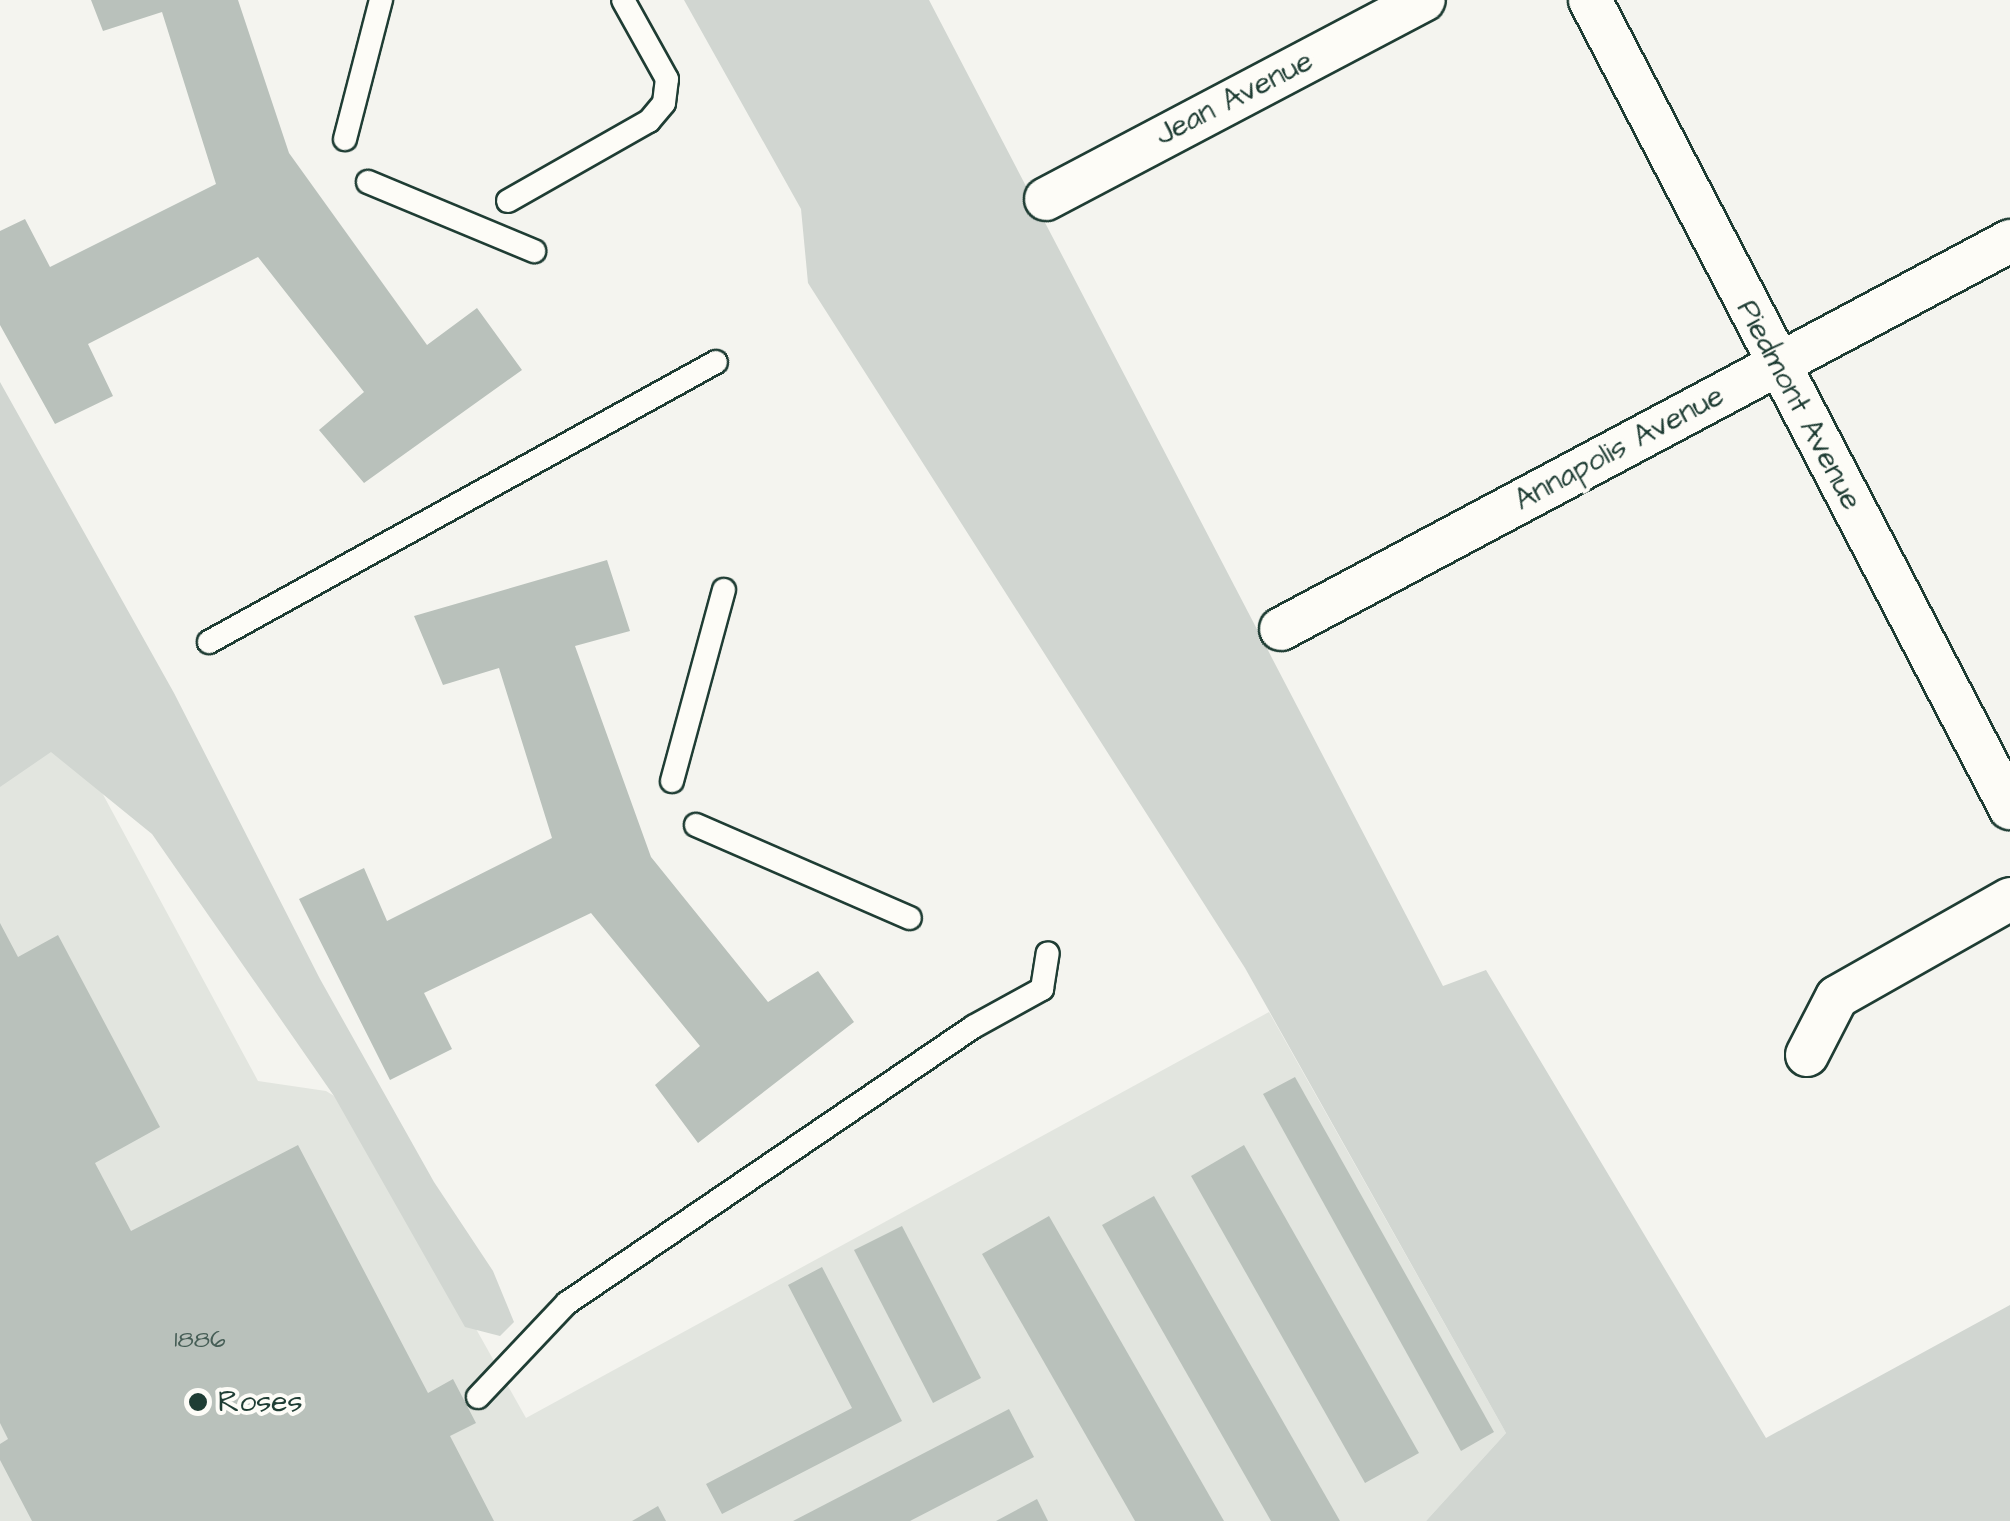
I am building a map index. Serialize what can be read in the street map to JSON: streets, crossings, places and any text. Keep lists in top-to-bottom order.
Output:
{
  "streets": {
    "street": ["Jean Avenue", "Piedmont Avenue", "Annapolis Avenue"]
  },
  "crossings": [
    ["Piedmont Avenue", "Annapolis Avenue"]
  ],
  "places": ["Roses"],
  "house_numbers": ["1886"]
}
